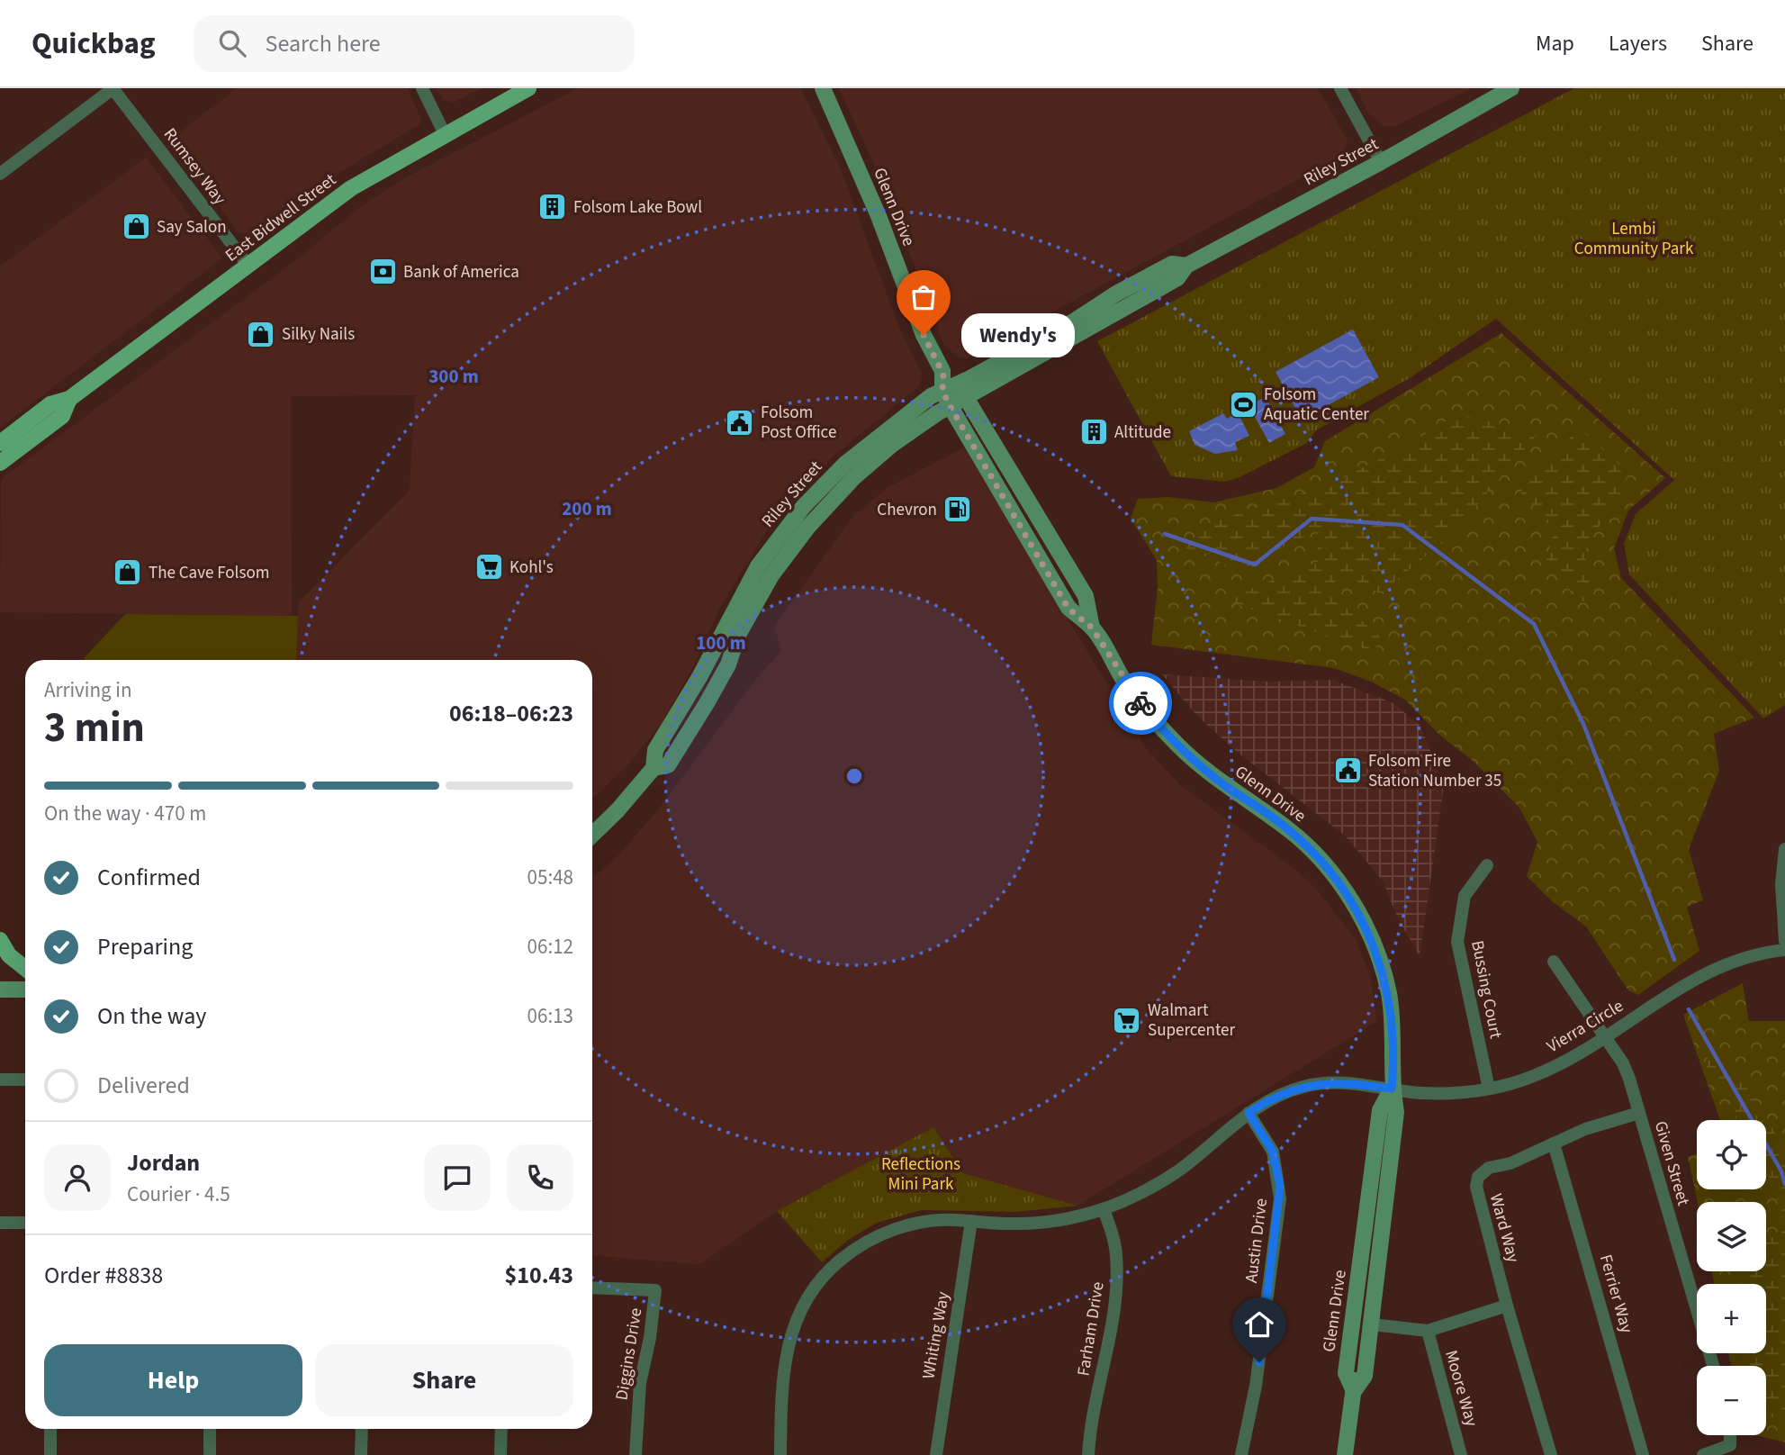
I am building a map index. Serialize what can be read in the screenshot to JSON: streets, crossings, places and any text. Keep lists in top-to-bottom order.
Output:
{
  "streets": {
    "main road": ["East Bidwell Street"],
    "street": [
      "Riley Street",
      "Rumsey Way",
      "Glenn Drive",
      "Bussing Court",
      "Vierra Circle",
      "Given Street",
      "Ward Way",
      "Austin Drive",
      "Ferrier Way",
      "Farham Drive",
      "Whiting Way",
      "Diggins Drive",
      "Moore Way"
    ]
  },
  "crossings": [
    ["Riley Street", "Glenn Drive"],
    ["Rumsey Way", "East Bidwell Street"],
    ["Glenn Drive", "Vierra Circle"],
    ["Bussing Court", "Vierra Circle"],
    ["Vierra Circle", "Given Street"],
    ["Vierra Circle", "Austin Drive"],
    ["Vierra Circle", "Farham Drive"],
    ["Vierra Circle", "Whiting Way"],
    ["Given Street", "Ward Way"],
    ["Ward Way", "Ferrier Way"]
  ],
  "parks": ["Lembi Community Park", "Reflections Mini Park"],
  "places": {
    "building": ["Folsom Lake Bowl", "Altitude"],
    "shop": ["Say Salon", "Silky Nails", "The Cave Folsom"],
    "bank": ["Bank of America"],
    "other": ["Wendy's"],
    "sports": ["Folsom Aquatic Center"],
    "public building": ["Folsom Post Office", "Folsom Fire Station Number 35"],
    "fuel station": ["Chevron"],
    "supermarket": ["Kohl's", "Walmart Supercenter"]
  },
  "page": {
    "header": "Quickbag",
    "search": "Search here",
    "nav": ["Map", "Layers", "Share"],
    "bubble": "Wendy's",
    "heading": ["3 min", "Arriving in", "06:18–06:23"],
    "panel": [
      "Jordan",
      "Courier · 4.5",
      "Order #8838",
      "$10.43"
    ],
    "bar": "On the way · 470 m",
    "list": [
      ["Confirmed", "05:48"],
      ["Preparing", "06:12"],
      ["On the way", "06:13"],
      "Delivered"
    ],
    "map_buttons": ["+", "−"],
    "buttons": ["Help", "Share"]
  },
  "rings": ["300 m", "200 m", "100 m"]
}
